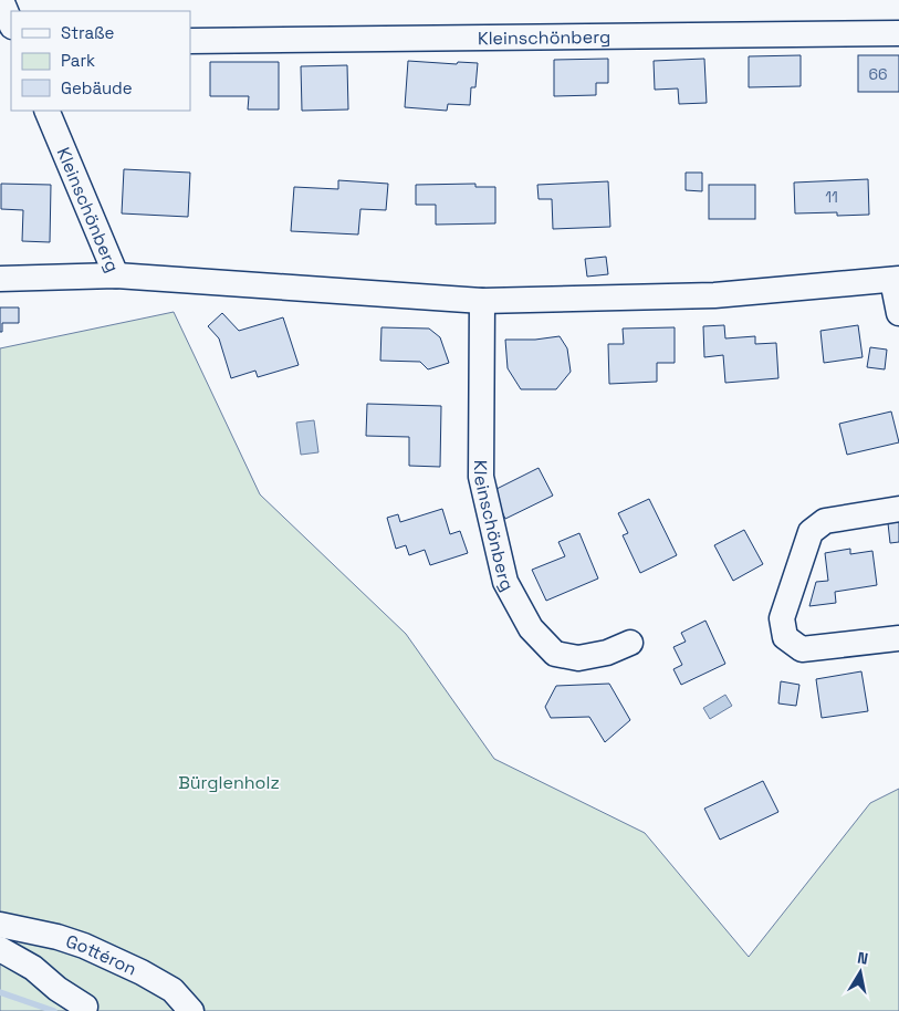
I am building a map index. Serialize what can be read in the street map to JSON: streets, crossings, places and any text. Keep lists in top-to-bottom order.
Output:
{
  "streets": {
    "street": ["Kleinschönberg", "Gottéron"]
  },
  "parks": ["Bürglenholz"],
  "house_numbers": ["66", "11"],
  "legend": ["Straße", "Park", "Gebäude"],
  "north": "top"
}
